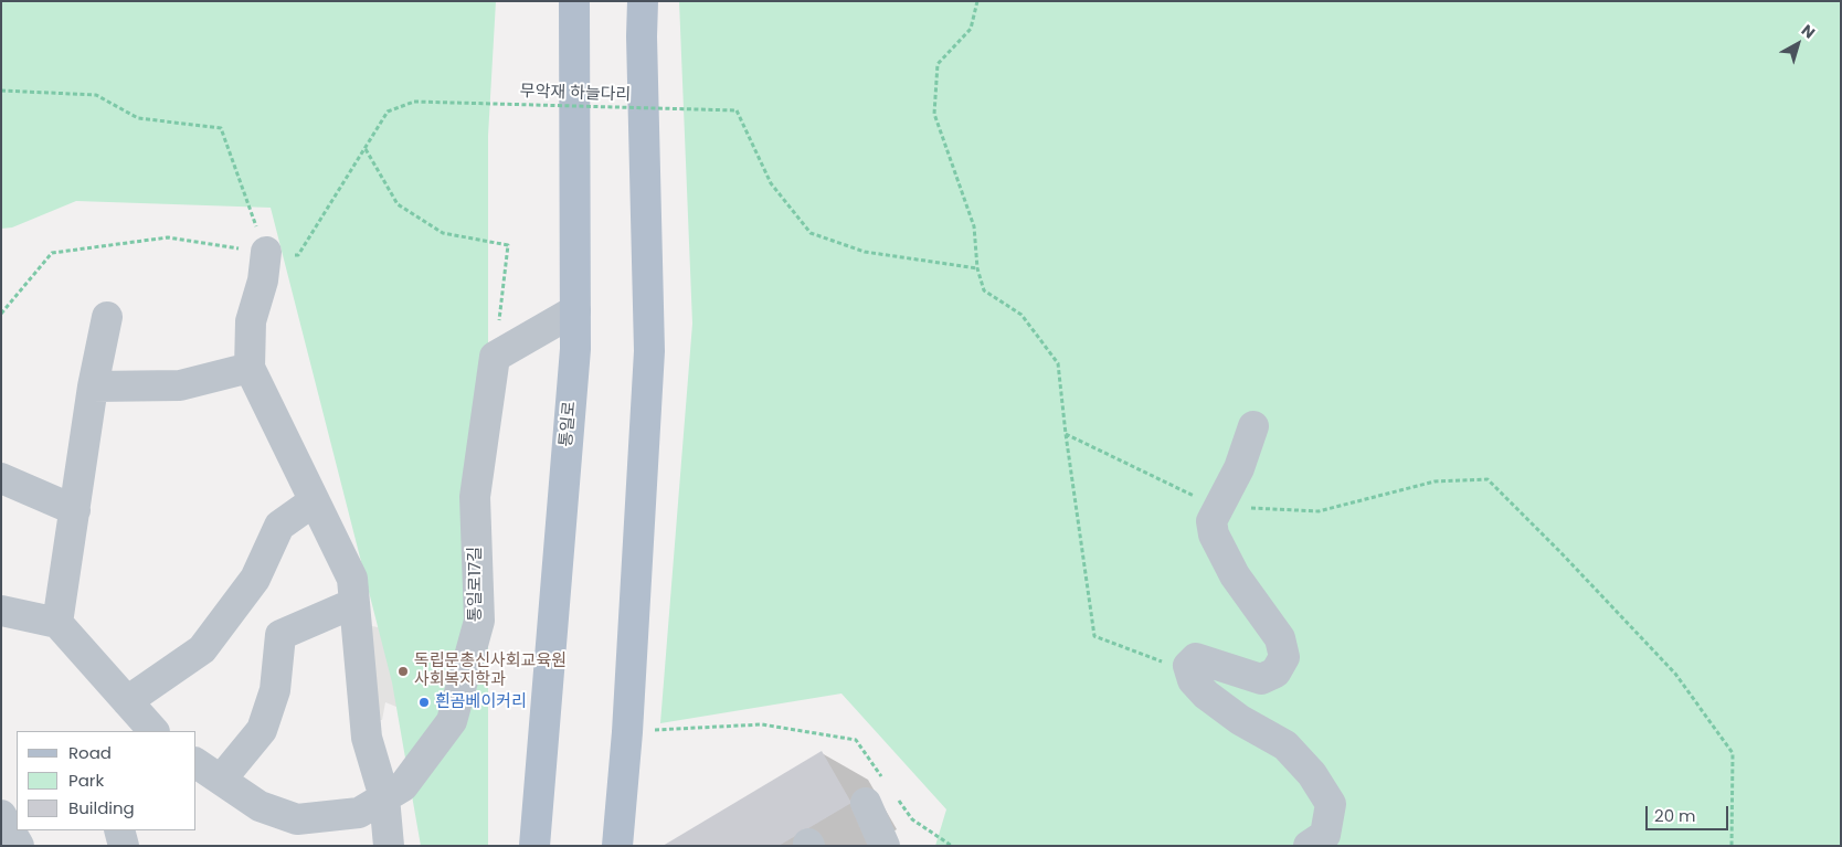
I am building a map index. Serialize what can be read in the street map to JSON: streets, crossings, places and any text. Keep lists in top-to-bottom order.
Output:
{
  "streets": {
    "main road": ["통일로"],
    "street": ["통일로17길"],
    "path": ["무악재 하늘다리"]
  },
  "places": ["독립문총신사회교육원 사회복지학과", "흰곰베이커리"],
  "legend": ["Road", "Park", "Building"],
  "scale_bar": "20 m",
  "north": "top right"
}
